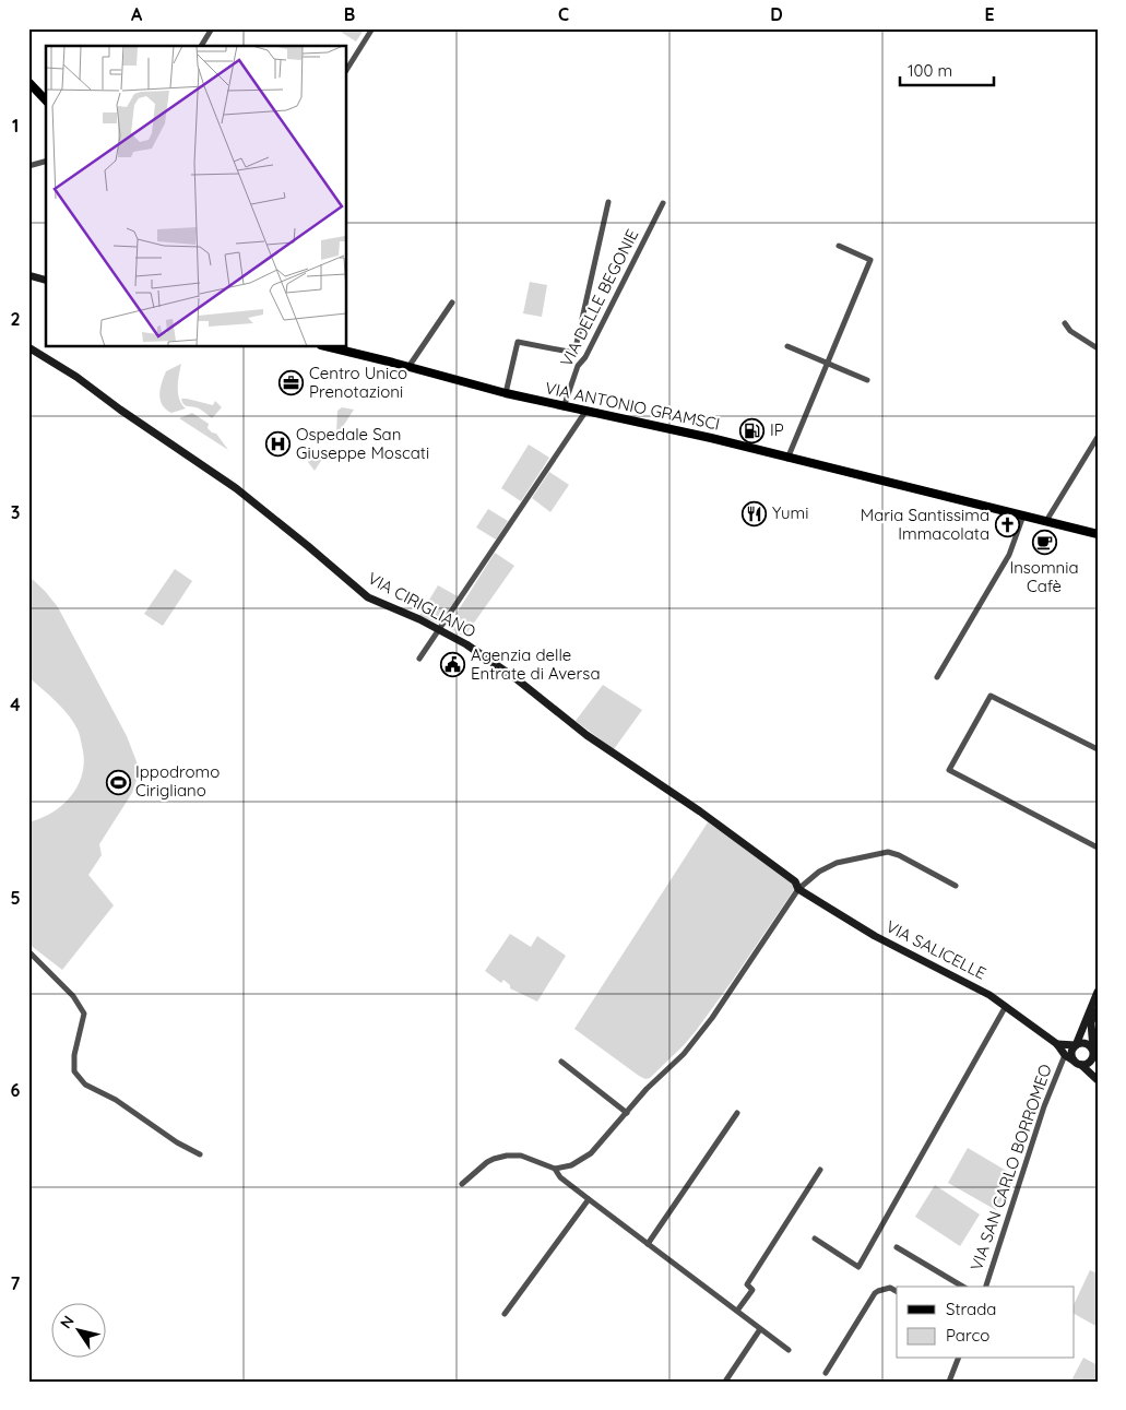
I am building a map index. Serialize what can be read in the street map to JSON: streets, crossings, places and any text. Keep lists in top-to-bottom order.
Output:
{
  "streets": {
    "main road": ["VIA ANTONIO GRAMSCI"],
    "street": [
      "VIA DELLE BEGONIE",
      "VIA CIRIGLIANO",
      "VIA SALICELLE",
      "VIA SAN CARLO BORROMEO"
    ]
  },
  "crossings": [
    ["VIA DELLE BEGONIE", "VIA ANTONIO GRAMSCI"],
    ["VIA CIRIGLIANO", "VIA SALICELLE"]
  ],
  "places": {
    "office": ["Centro Unico Prenotazioni"],
    "fuel station": ["IP"],
    "hospital": ["Ospedale San Giuseppe Moscati"],
    "restaurant": ["Yumi"],
    "church": ["Maria Santissima Immacolata"],
    "cafe": ["Insomnia Cafè"],
    "public building": ["Agenzia delle Entrate di Aversa"],
    "sports": ["Ippodromo Cirigliano"]
  },
  "legend": ["Strada", "Parco"],
  "scale_bar": "100 m",
  "north": "top left",
  "grid": {
    "columns": [
      "A",
      "B",
      "C",
      "D",
      "E"
    ],
    "rows": [
      "1",
      "2",
      "3",
      "4",
      "5",
      "6",
      "7"
    ]
  }
}
